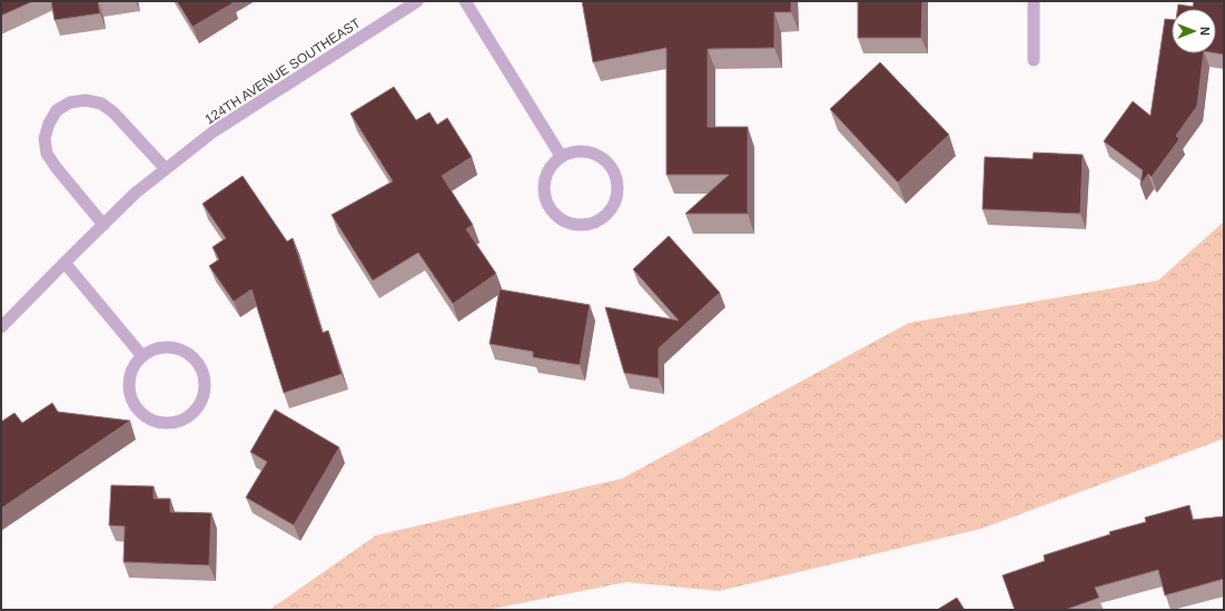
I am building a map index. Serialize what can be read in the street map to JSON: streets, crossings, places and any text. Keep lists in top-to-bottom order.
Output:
{
  "streets": {
    "street": ["124TH AVENUE SOUTHEAST"]
  },
  "north": "right"
}
